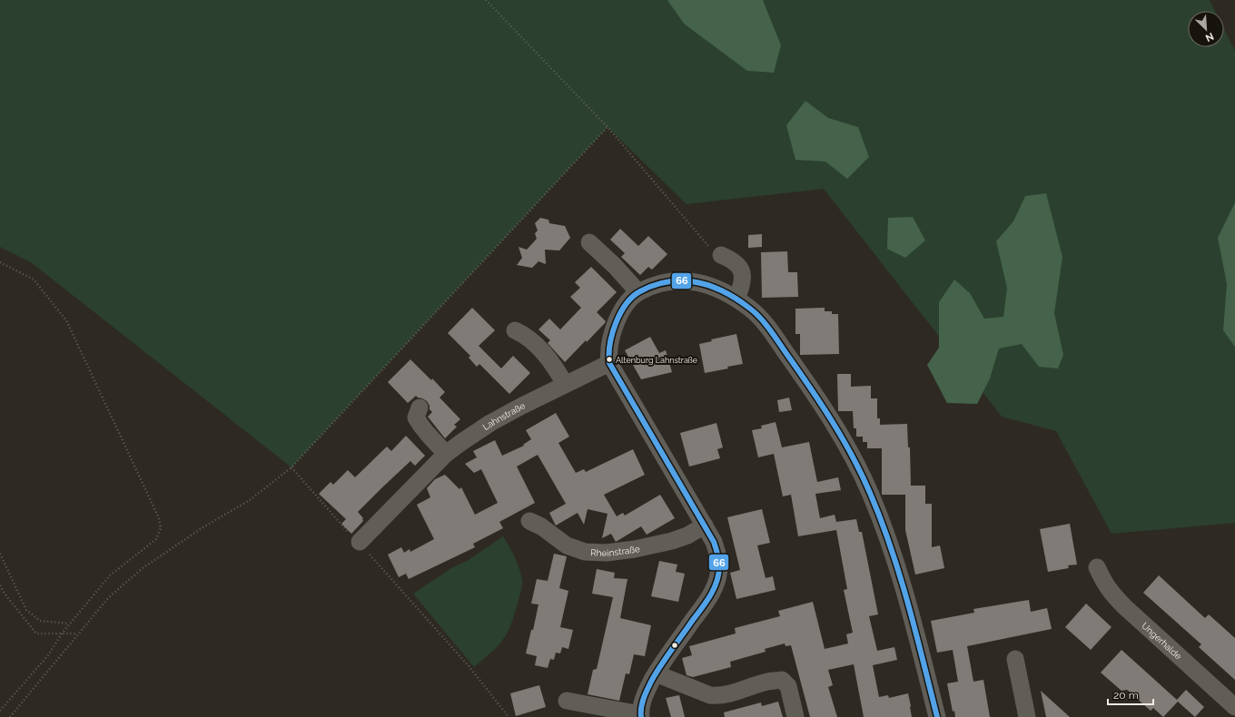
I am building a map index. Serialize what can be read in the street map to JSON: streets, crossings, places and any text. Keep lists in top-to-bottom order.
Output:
{
  "streets": {
    "street": ["Lahnstraße", "Rheinstraße", "Ungerhalde"]
  },
  "places": ["Altenburg Lahnstraße"],
  "lines": ["transit line 66"],
  "scale_bar": "20 m",
  "north": "bottom right"
}
